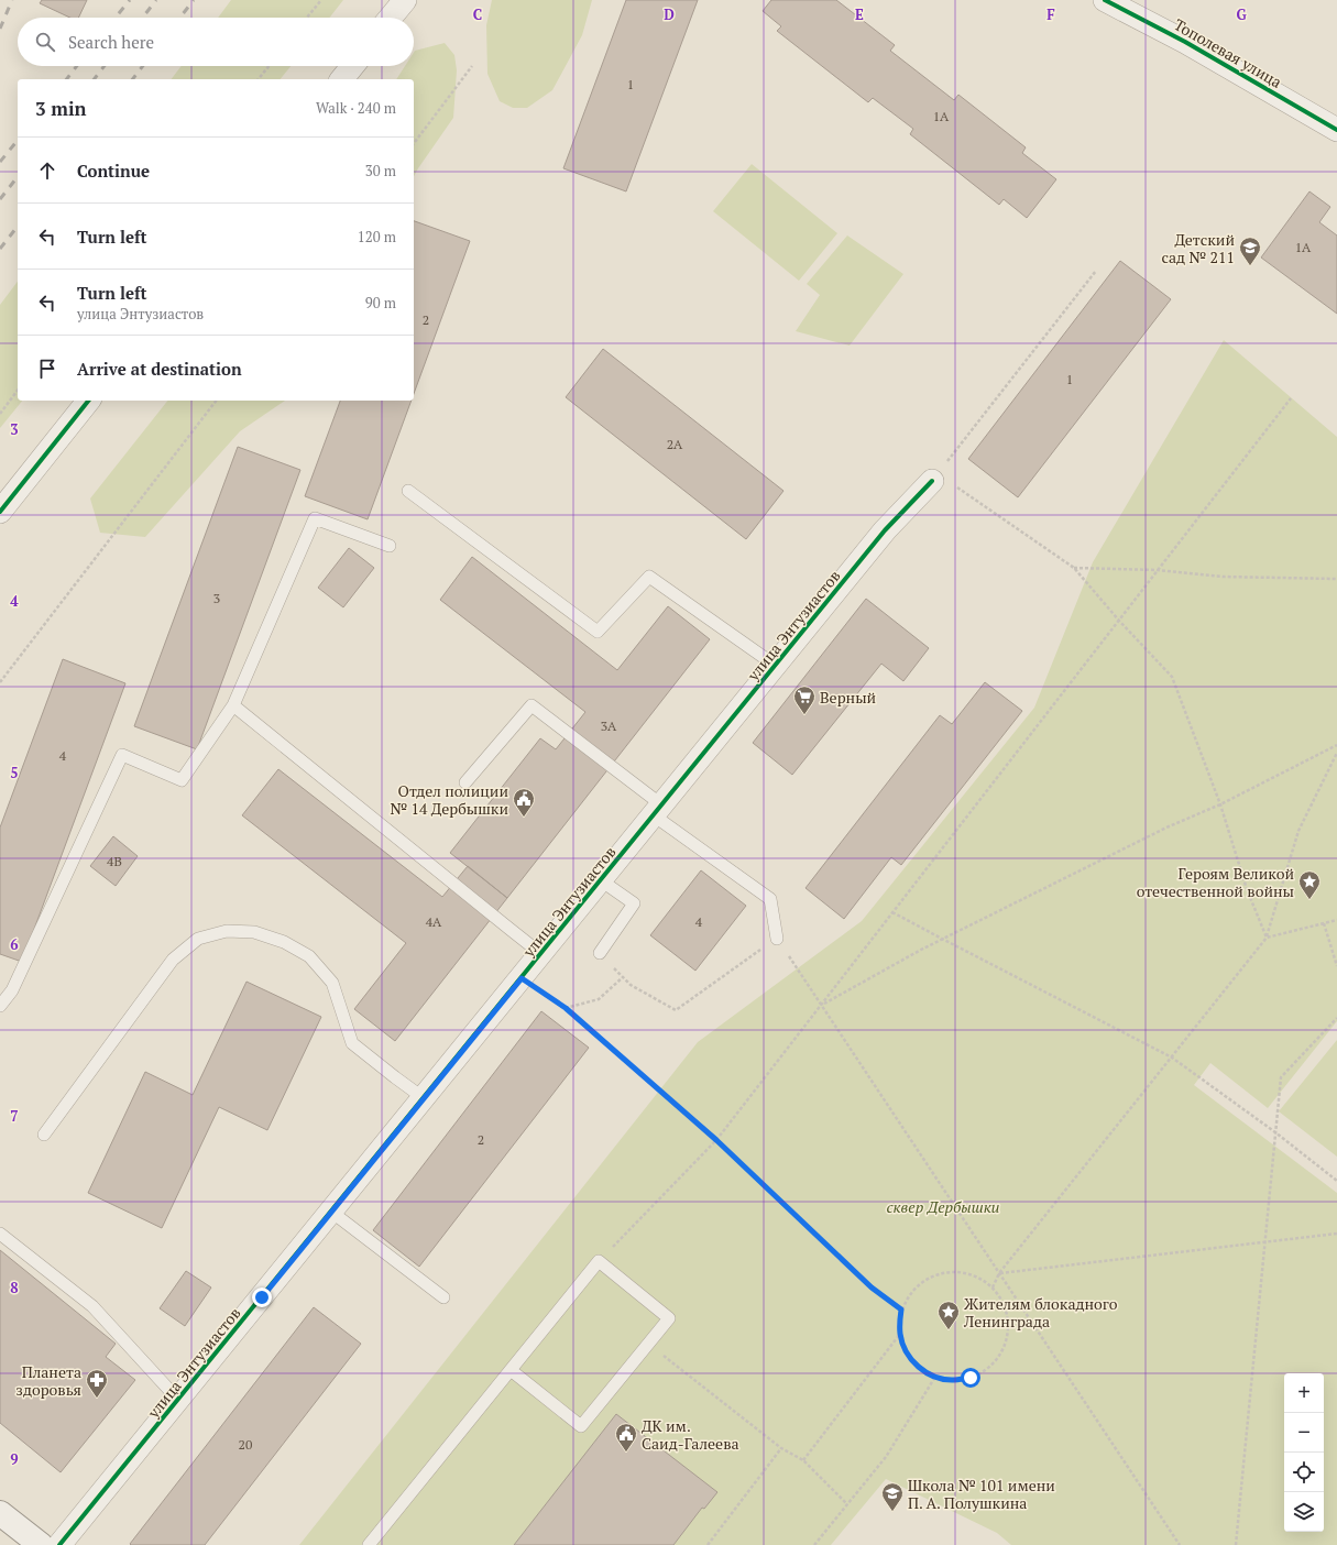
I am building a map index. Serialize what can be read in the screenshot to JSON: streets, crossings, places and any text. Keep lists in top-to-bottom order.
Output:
{
  "streets": {
    "street": ["Тополевая улица", "улица Энтузиастов"]
  },
  "parks": ["сквер Дербышки"],
  "places": {
    "school or university": ["Детский сад № 211", "Школа № 101 имени П. А. Полушкина"],
    "supermarket": ["Верный"],
    "public building": ["Отдел полиции № 14 Дербышки", "ДК им. Саид-Галеева"],
    "place": ["Героям Великой отечественной войны", "Жителям блокадного Ленинграда"],
    "pharmacy": ["Планета здоровья"]
  },
  "house_numbers": [
    "1",
    "1А",
    "1А",
    "2",
    "1",
    "2А",
    "3",
    "3А",
    "4",
    "4В",
    "4А",
    "4",
    "2",
    "20"
  ],
  "page": {
    "search": "Search here",
    "heading": ["3 min", "Walk · 240 m"],
    "list": [
      ["Continue", "30 m"],
      ["Turn left", "120 m"],
      ["Turn left", "улица Энтузиастов", "90 m"],
      "Arrive at destination"
    ],
    "map_buttons": ["+", "−"]
  },
  "grid": {
    "columns": [
      "C",
      "D",
      "E",
      "F",
      "G"
    ],
    "rows": [
      "3",
      "4",
      "5",
      "6",
      "7",
      "8",
      "9"
    ]
  }
}
